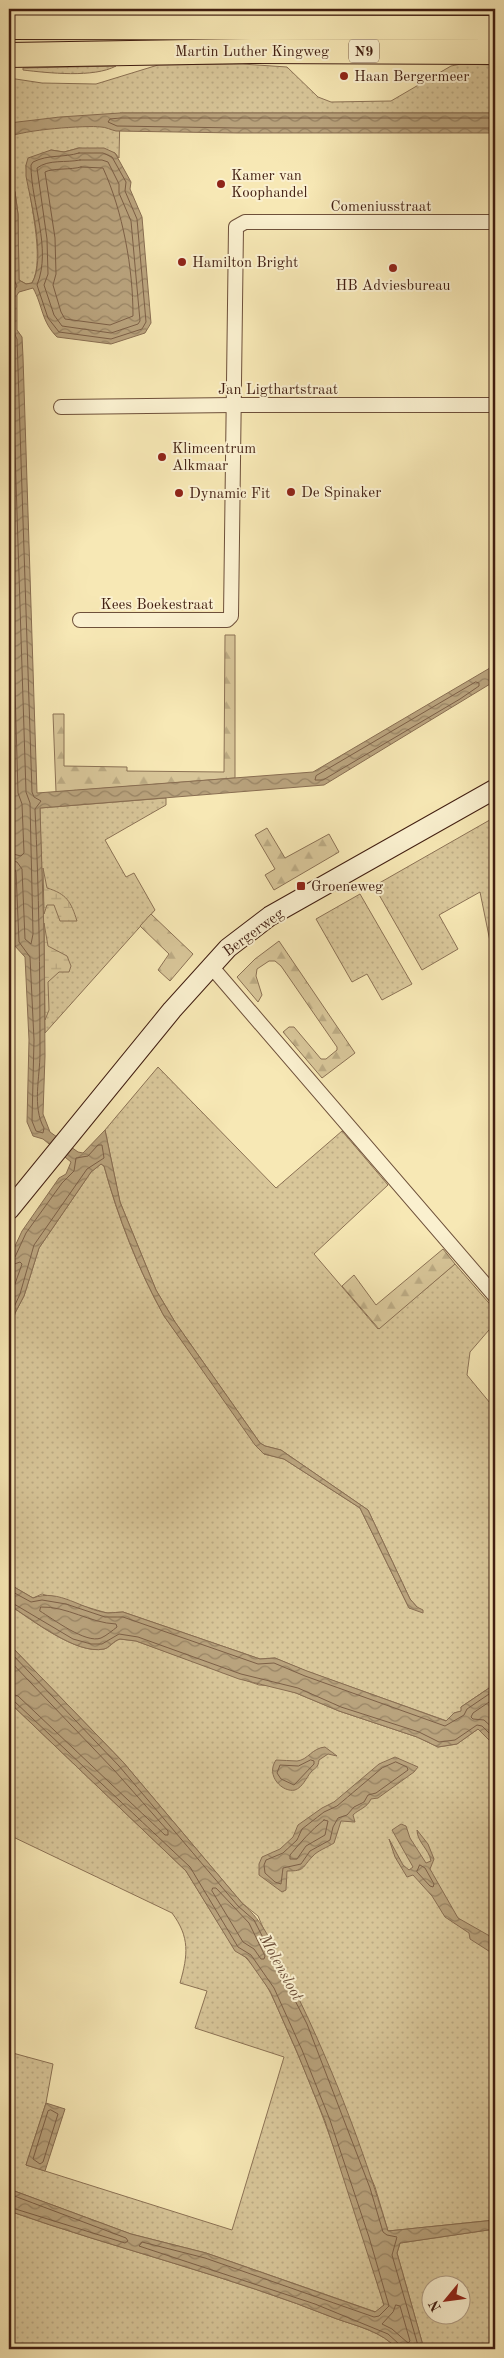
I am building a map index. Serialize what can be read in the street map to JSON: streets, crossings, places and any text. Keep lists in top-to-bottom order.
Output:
{
  "streets": {
    "highway": ["Martin Luther Kingweg", "N9"],
    "main road": ["Bergerweg"],
    "street": ["Comeniusstraat", "Jan Ligthartstraat", "Kees Boekestraat"]
  },
  "crossings": [
    ["Martin Luther Kingweg", "N9"],
    ["Comeniusstraat", "Jan Ligthartstraat"],
    ["Comeniusstraat", "Kees Boekestraat"],
    ["Jan Ligthartstraat", "Kees Boekestraat"]
  ],
  "water": ["Molensloot"],
  "places": {
    "other": [
      "Haan Bergermeer",
      "Kamer van Koophandel",
      "Hamilton Bright",
      "HB Adviesbureau",
      "Klimcentrum Alkmaar",
      "De Spinaker",
      "Dynamic Fit"
    ],
    "transit": ["Groeneweg"]
  },
  "north": "bottom left"
}
